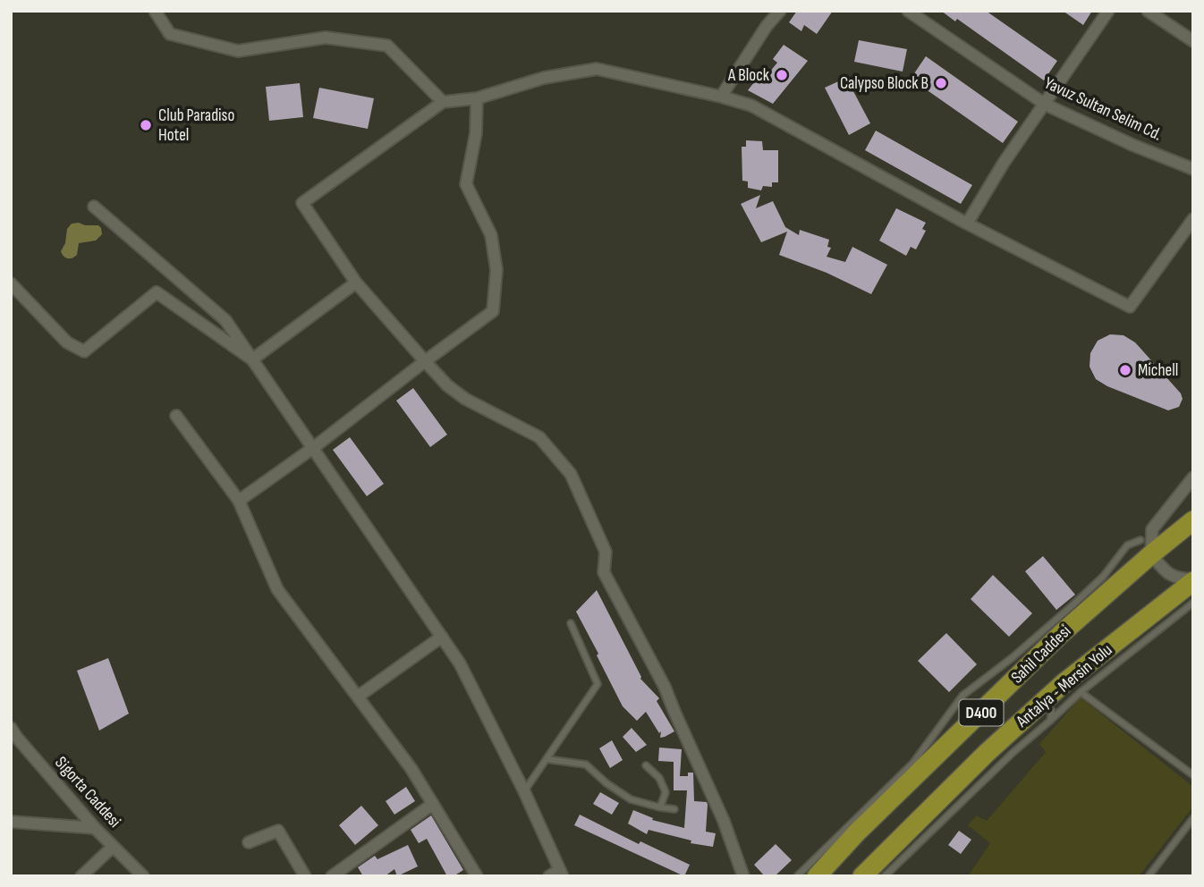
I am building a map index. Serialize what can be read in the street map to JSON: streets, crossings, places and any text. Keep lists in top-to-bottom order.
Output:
{
  "streets": {
    "highway": ["Sahil Caddesi", "Antalya - Mersin Yolu", "D400"],
    "street": ["Yavuz Sultan Selim Cd.", "Sigorta Caddesi"]
  },
  "places": [
    "A Block",
    "Calypso Block B",
    "Club Paradiso Hotel",
    "Michell"
  ]
}
